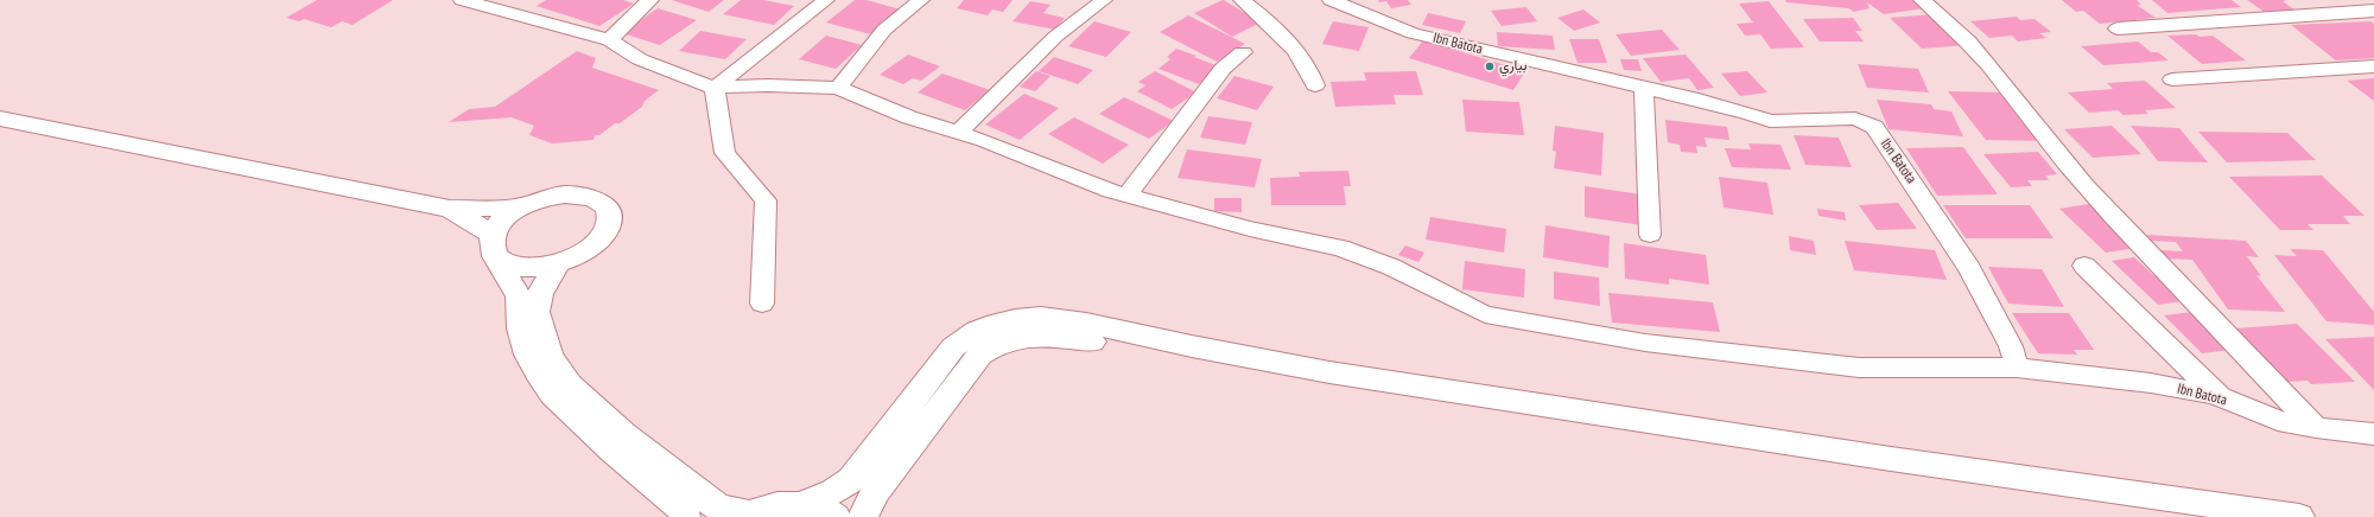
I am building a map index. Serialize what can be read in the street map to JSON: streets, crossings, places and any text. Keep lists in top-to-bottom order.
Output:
{
  "streets": {
    "street": ["Ibn Batota"]
  },
  "places": ["بياري"]
}
